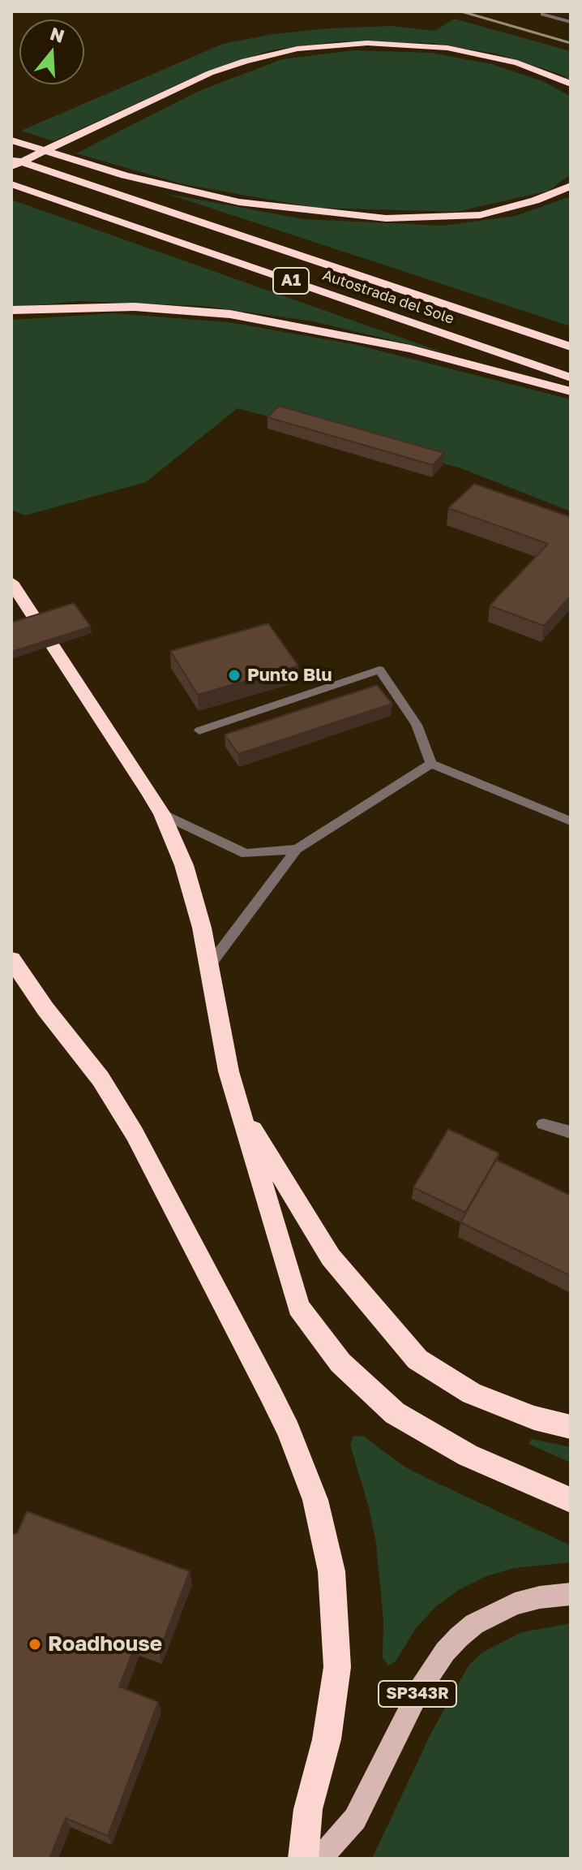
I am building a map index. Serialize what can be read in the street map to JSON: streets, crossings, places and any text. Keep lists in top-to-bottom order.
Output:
{
  "streets": {
    "highway": ["A1", "Autostrada del Sole"],
    "main road": ["SP343R"]
  },
  "places": ["Punto Blu", "Roadhouse"],
  "north": "top"
}
